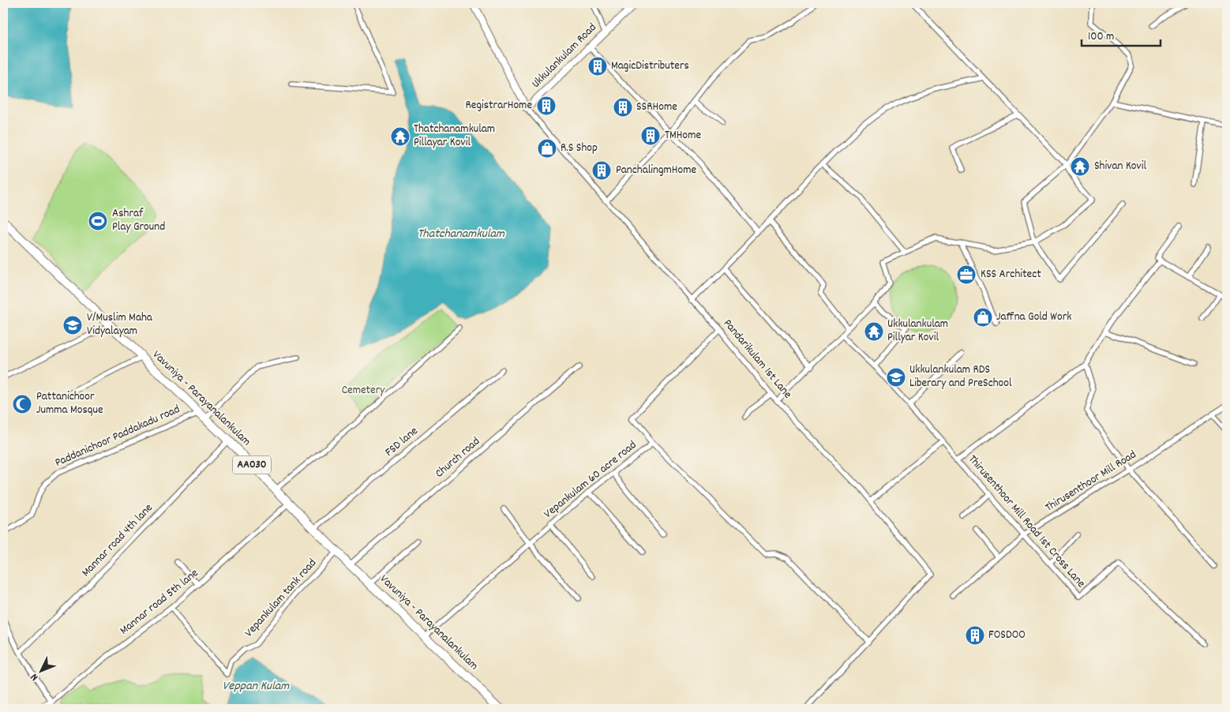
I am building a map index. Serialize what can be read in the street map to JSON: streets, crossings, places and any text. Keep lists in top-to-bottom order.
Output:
{
  "streets": {
    "highway": ["Vavuniya - Parayanalankulam", "AA030"],
    "street": [
      "Ukkulankulam Road",
      "Pandarikulam 1st Lane",
      "Paddanichoor Paddakadu road",
      "FSD lane",
      "Church road",
      "Vepankulam 60 acre road",
      "Thirusenthoor Mill Road",
      "Thirusenthoor Mill Road 1st Cross Lane",
      "Mannar road 4th lane",
      "Vepankulam tank road",
      "Mannar road 5th lane"
    ]
  },
  "crossings": [
    ["Ukkulankulam Road", "Pandarikulam 1st Lane"],
    ["Pandarikulam 1st Lane", "Vepankulam 60 acre road"],
    ["Vavuniya - Parayanalankulam", "Paddanichoor Paddakadu road"],
    ["Vavuniya - Parayanalankulam", "FSD lane"],
    ["Vavuniya - Parayanalankulam", "Church road"],
    ["Vavuniya - Parayanalankulam", "Vepankulam 60 acre road"],
    ["Vavuniya - Parayanalankulam", "Mannar road 4th lane"],
    ["Vavuniya - Parayanalankulam", "Vepankulam tank road"],
    ["Vavuniya - Parayanalankulam", "Mannar road 5th lane"],
    ["Thirusenthoor Mill Road", "Thirusenthoor Mill Road 1st Cross Lane"],
    ["Vepankulam tank road", "Mannar road 5th lane"]
  ],
  "water": ["Thatchanamkulam", "Veppan Kulam"],
  "parks": ["Cemetery"],
  "places": {
    "building": [
      "MagicDistributers",
      "RegistrarHome",
      "SSRHome",
      "TMHome",
      "PanchalingmHome",
      "FOSDOO"
    ],
    "temple": ["Thatchanamkulam Pillayar Kovil", "Shivan Kovil", "Ukkulankulam Pillyar Kovil"],
    "shop": ["R.S Shop", "Jaffna Gold Work"],
    "sports": ["Ashraf Play Ground"],
    "office": ["KSS Architect"],
    "school or university": ["V/Muslim Maha Vidyalayam", "Ukkulankulam RDS Liberary and PreSchool"],
    "mosque": ["Pattanichoor Jumma Mosque"]
  },
  "scale_bar": "100 m",
  "north": "bottom left"
}
